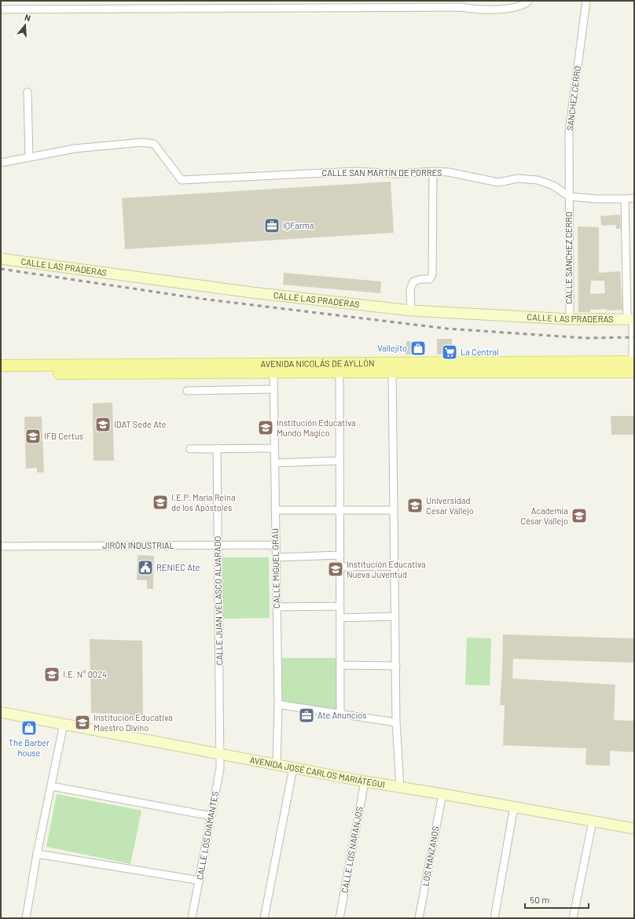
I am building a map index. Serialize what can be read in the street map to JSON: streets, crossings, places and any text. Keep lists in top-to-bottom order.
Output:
{
  "streets": {
    "main road": ["AVENIDA NICOLÁS DE AYLLÓN"],
    "street": [
      "SANCHEZ CERRO",
      "CALLE SAN MARTÍN DE PORRES",
      "CALLE SANCHEZ CERRO",
      "CALLE LAS PRADERAS",
      "JIRÓN INDUSTRIAL",
      "CALLE MIGUEL GRAU",
      "CALLE JUAN VELASCO ALVARADO",
      "AVENIDA JOSÉ CARLOS MARIÁTEGUI",
      "CALLE LOS DIAMANTES",
      "CALLE LOS NARANJOS",
      "LOS MANZANOS"
    ]
  },
  "crossings": [
    ["SANCHEZ CERRO", "CALLE SAN MARTÍN DE PORRES"],
    ["SANCHEZ CERRO", "CALLE SANCHEZ CERRO"],
    ["CALLE SAN MARTÍN DE PORRES", "CALLE SANCHEZ CERRO"],
    ["CALLE SANCHEZ CERRO", "CALLE LAS PRADERAS"],
    ["AVENIDA NICOLÁS DE AYLLÓN", "CALLE MIGUEL GRAU"],
    ["JIRÓN INDUSTRIAL", "CALLE MIGUEL GRAU"],
    ["JIRÓN INDUSTRIAL", "CALLE JUAN VELASCO ALVARADO"],
    ["CALLE MIGUEL GRAU", "AVENIDA JOSÉ CARLOS MARIÁTEGUI"],
    ["CALLE JUAN VELASCO ALVARADO", "AVENIDA JOSÉ CARLOS MARIÁTEGUI"],
    ["CALLE JUAN VELASCO ALVARADO", "CALLE LOS DIAMANTES"],
    ["AVENIDA JOSÉ CARLOS MARIÁTEGUI", "CALLE LOS DIAMANTES"],
    ["AVENIDA JOSÉ CARLOS MARIÁTEGUI", "CALLE LOS NARANJOS"],
    ["AVENIDA JOSÉ CARLOS MARIÁTEGUI", "LOS MANZANOS"]
  ],
  "places": {
    "office": ["IQFarma", "Ate Anuncios"],
    "shop": ["Vallejito", "The Barber house"],
    "supermarket": ["La Central"],
    "school or university": [
      "IDAT Sede Ate",
      "Institución Educativa Mundo Magico",
      "IFB Certus",
      "I.E.P. María Reina de los Apóstoles",
      "Universidad Cesar Vallejo",
      "Academia César Vallejo",
      "Institución Educativa Nueva Juventud",
      "I.E. N° 0024",
      "Institución Educativa Maestro Divino"
    ],
    "public building": ["RENIEC Ate"]
  },
  "scale_bar": "50 m",
  "north": "top"
}
